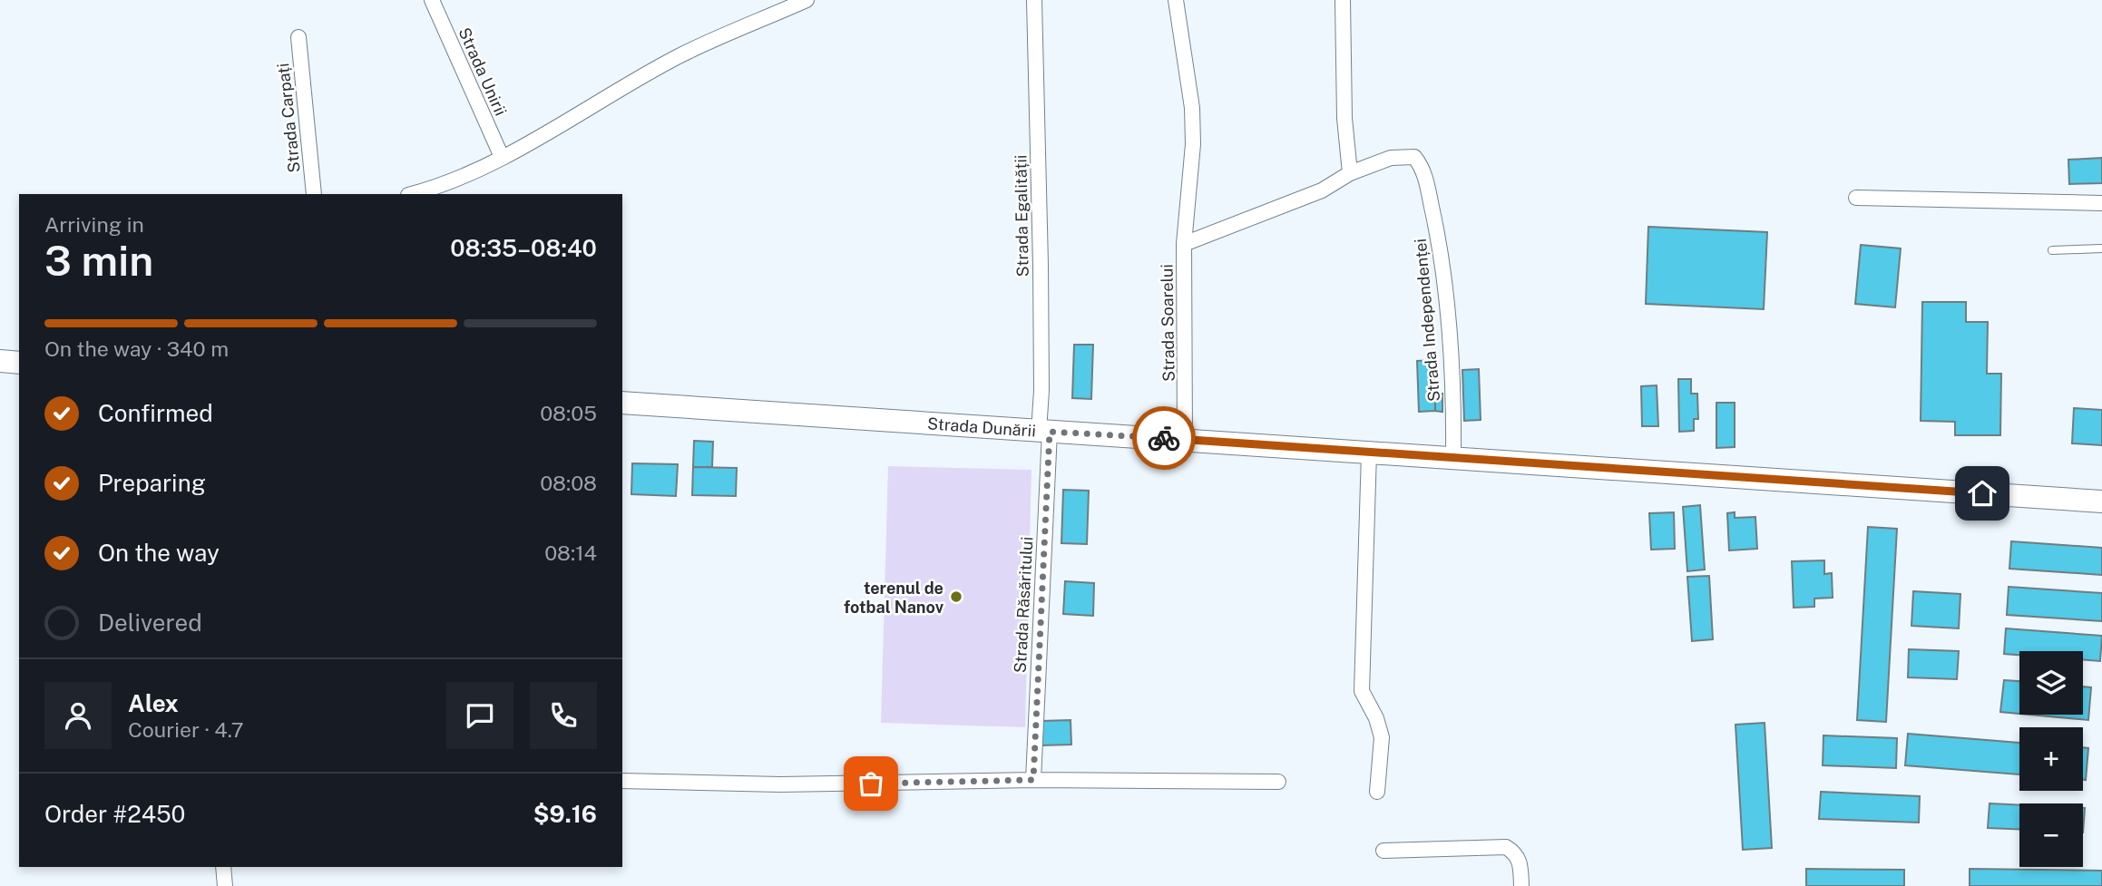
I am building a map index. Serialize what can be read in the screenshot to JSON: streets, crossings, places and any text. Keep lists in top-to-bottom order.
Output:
{
  "streets": {
    "main road": ["Strada Dunării"],
    "street": [
      "Strada Unirii",
      "Strada Carpați",
      "Strada Egalității",
      "Strada Independenței",
      "Strada Soarelui",
      "Strada Răsăritului"
    ]
  },
  "crossings": [
    ["Strada Egalității", "Strada Dunării"],
    ["Strada Egalității", "Strada Răsăritului"],
    ["Strada Independenței", "Strada Soarelui"],
    ["Strada Independenței", "Strada Dunării"],
    ["Strada Soarelui", "Strada Dunării"],
    ["Strada Dunării", "Strada Răsăritului"]
  ],
  "places": ["terenul de fotbal Nanov"],
  "page": {
    "heading": ["3 min", "Arriving in", "08:35–08:40"],
    "panel": [
      "Alex",
      "Courier · 4.7",
      "Order #2450",
      "$9.16"
    ],
    "bar": "On the way · 340 m",
    "list": [
      ["Confirmed", "08:05"],
      ["Preparing", "08:08"],
      ["On the way", "08:14"],
      "Delivered"
    ],
    "map_buttons": ["+", "−"]
  }
}
